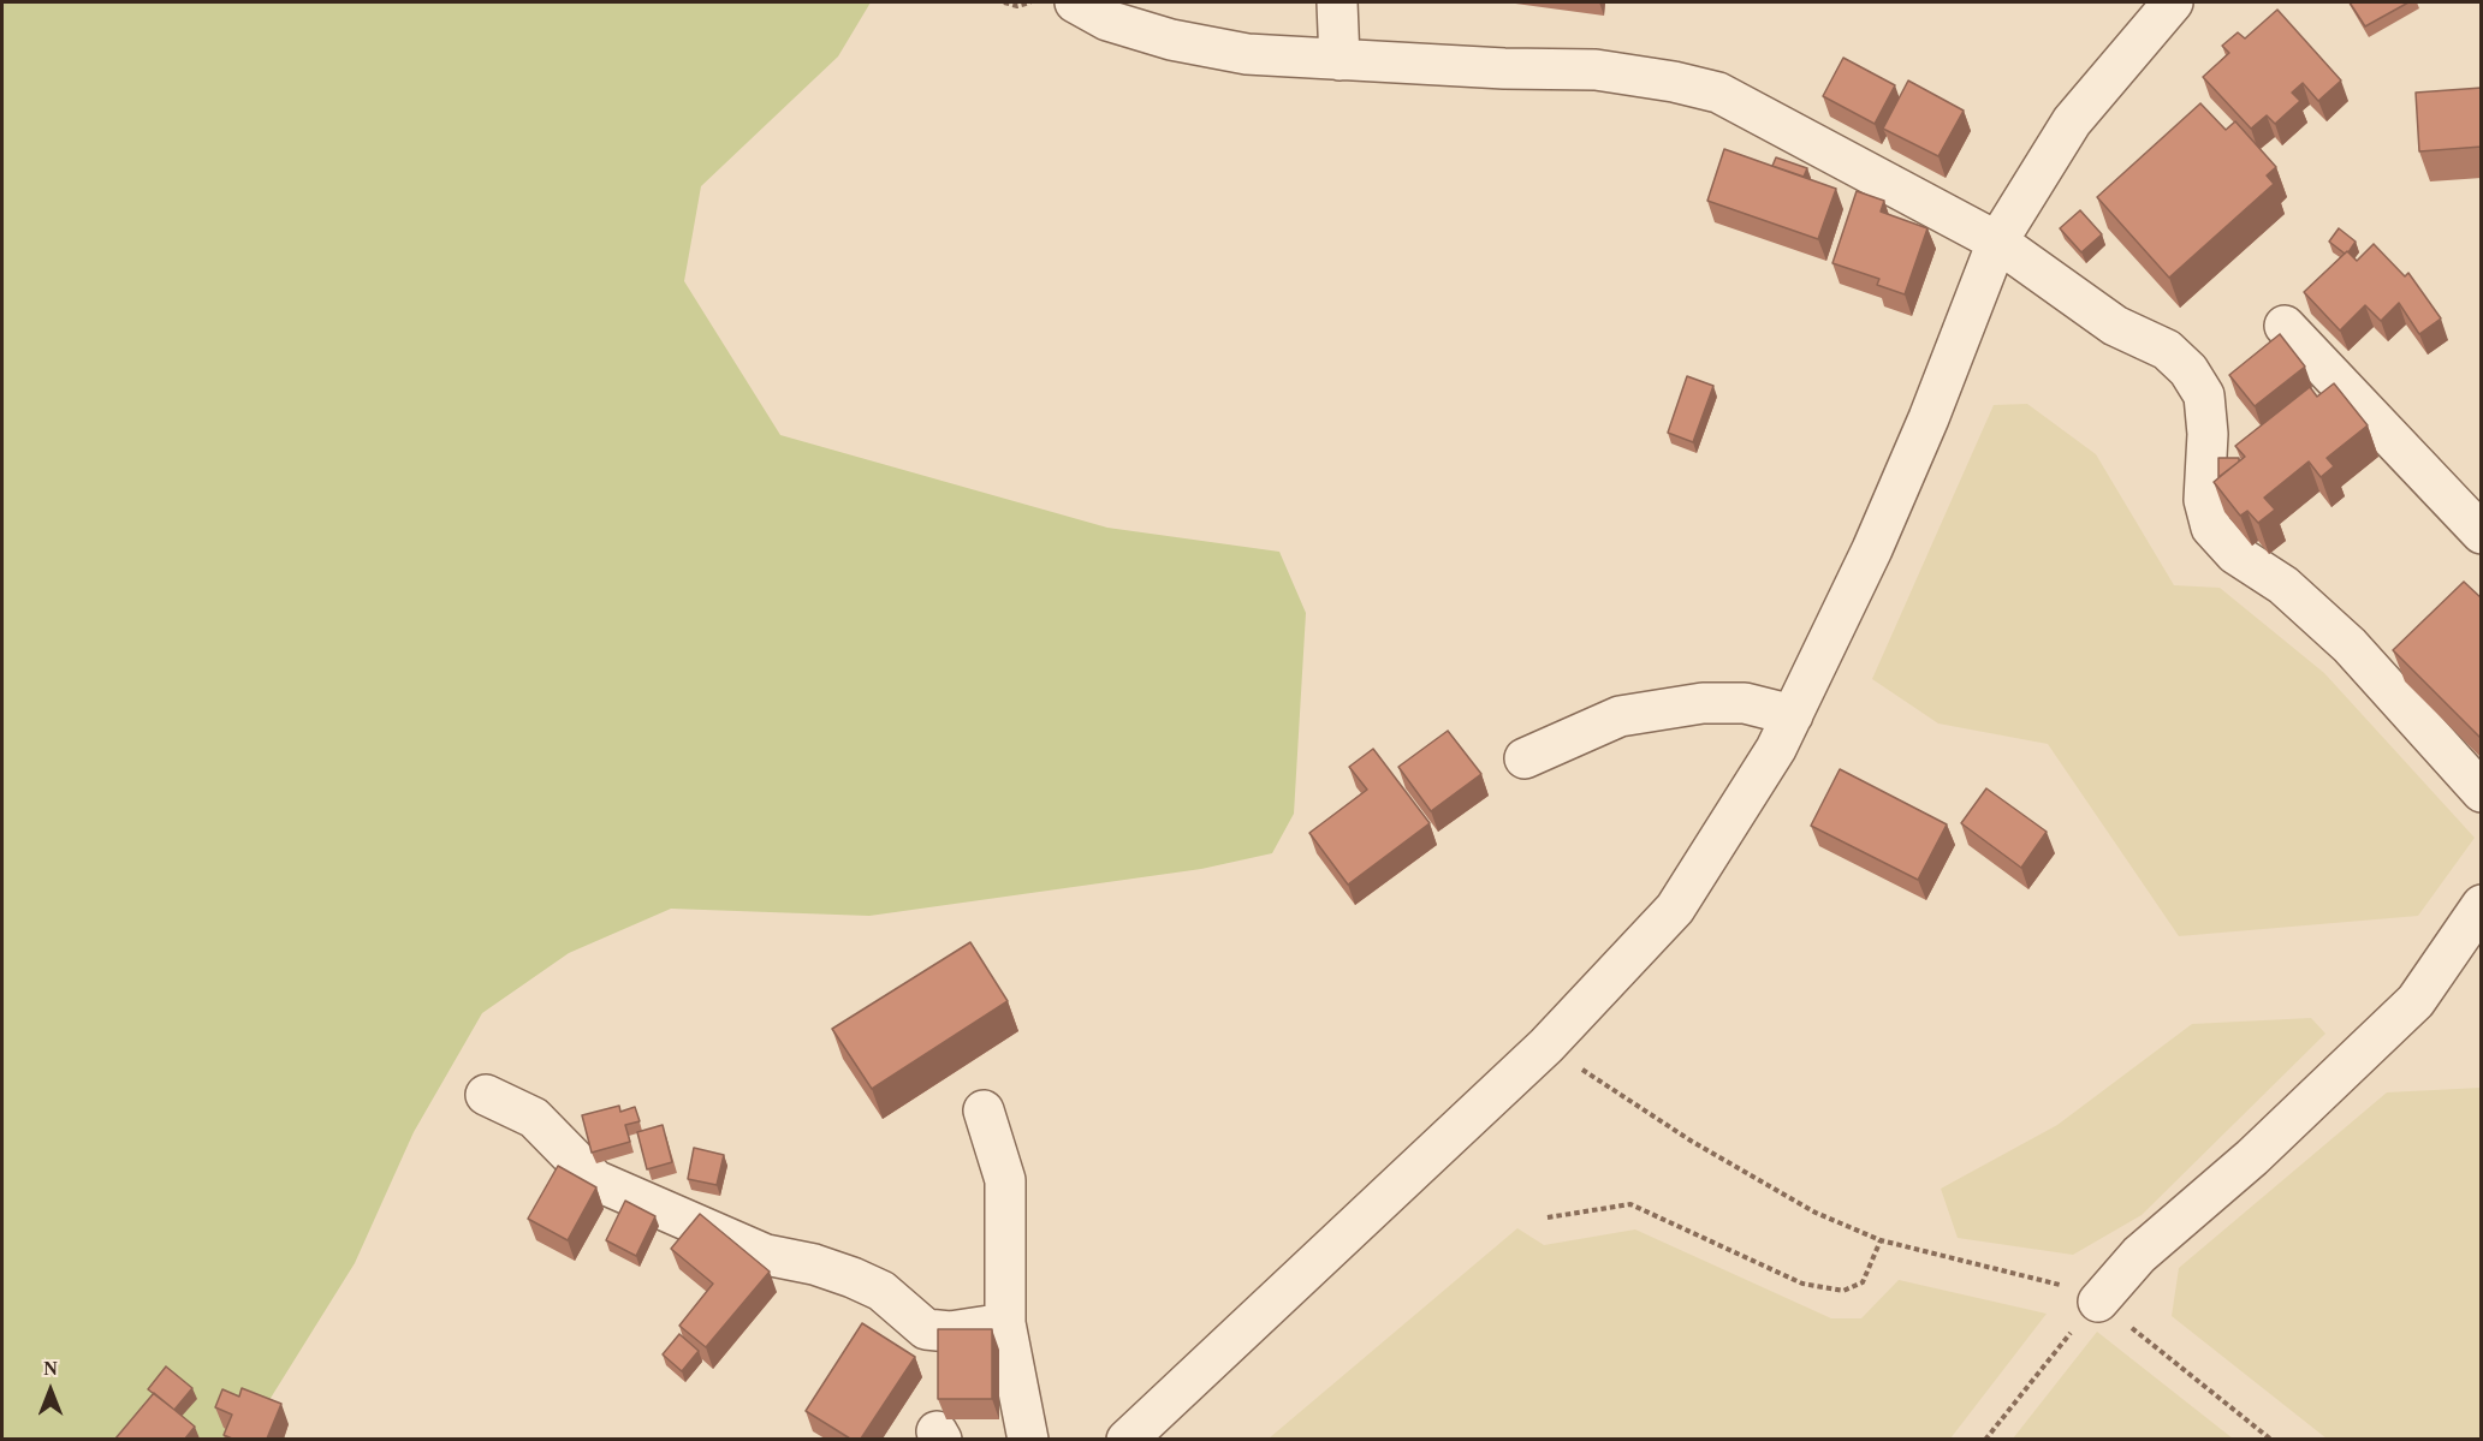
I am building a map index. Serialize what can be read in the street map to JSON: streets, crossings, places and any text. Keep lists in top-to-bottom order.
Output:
{
  "north": "top"
}
